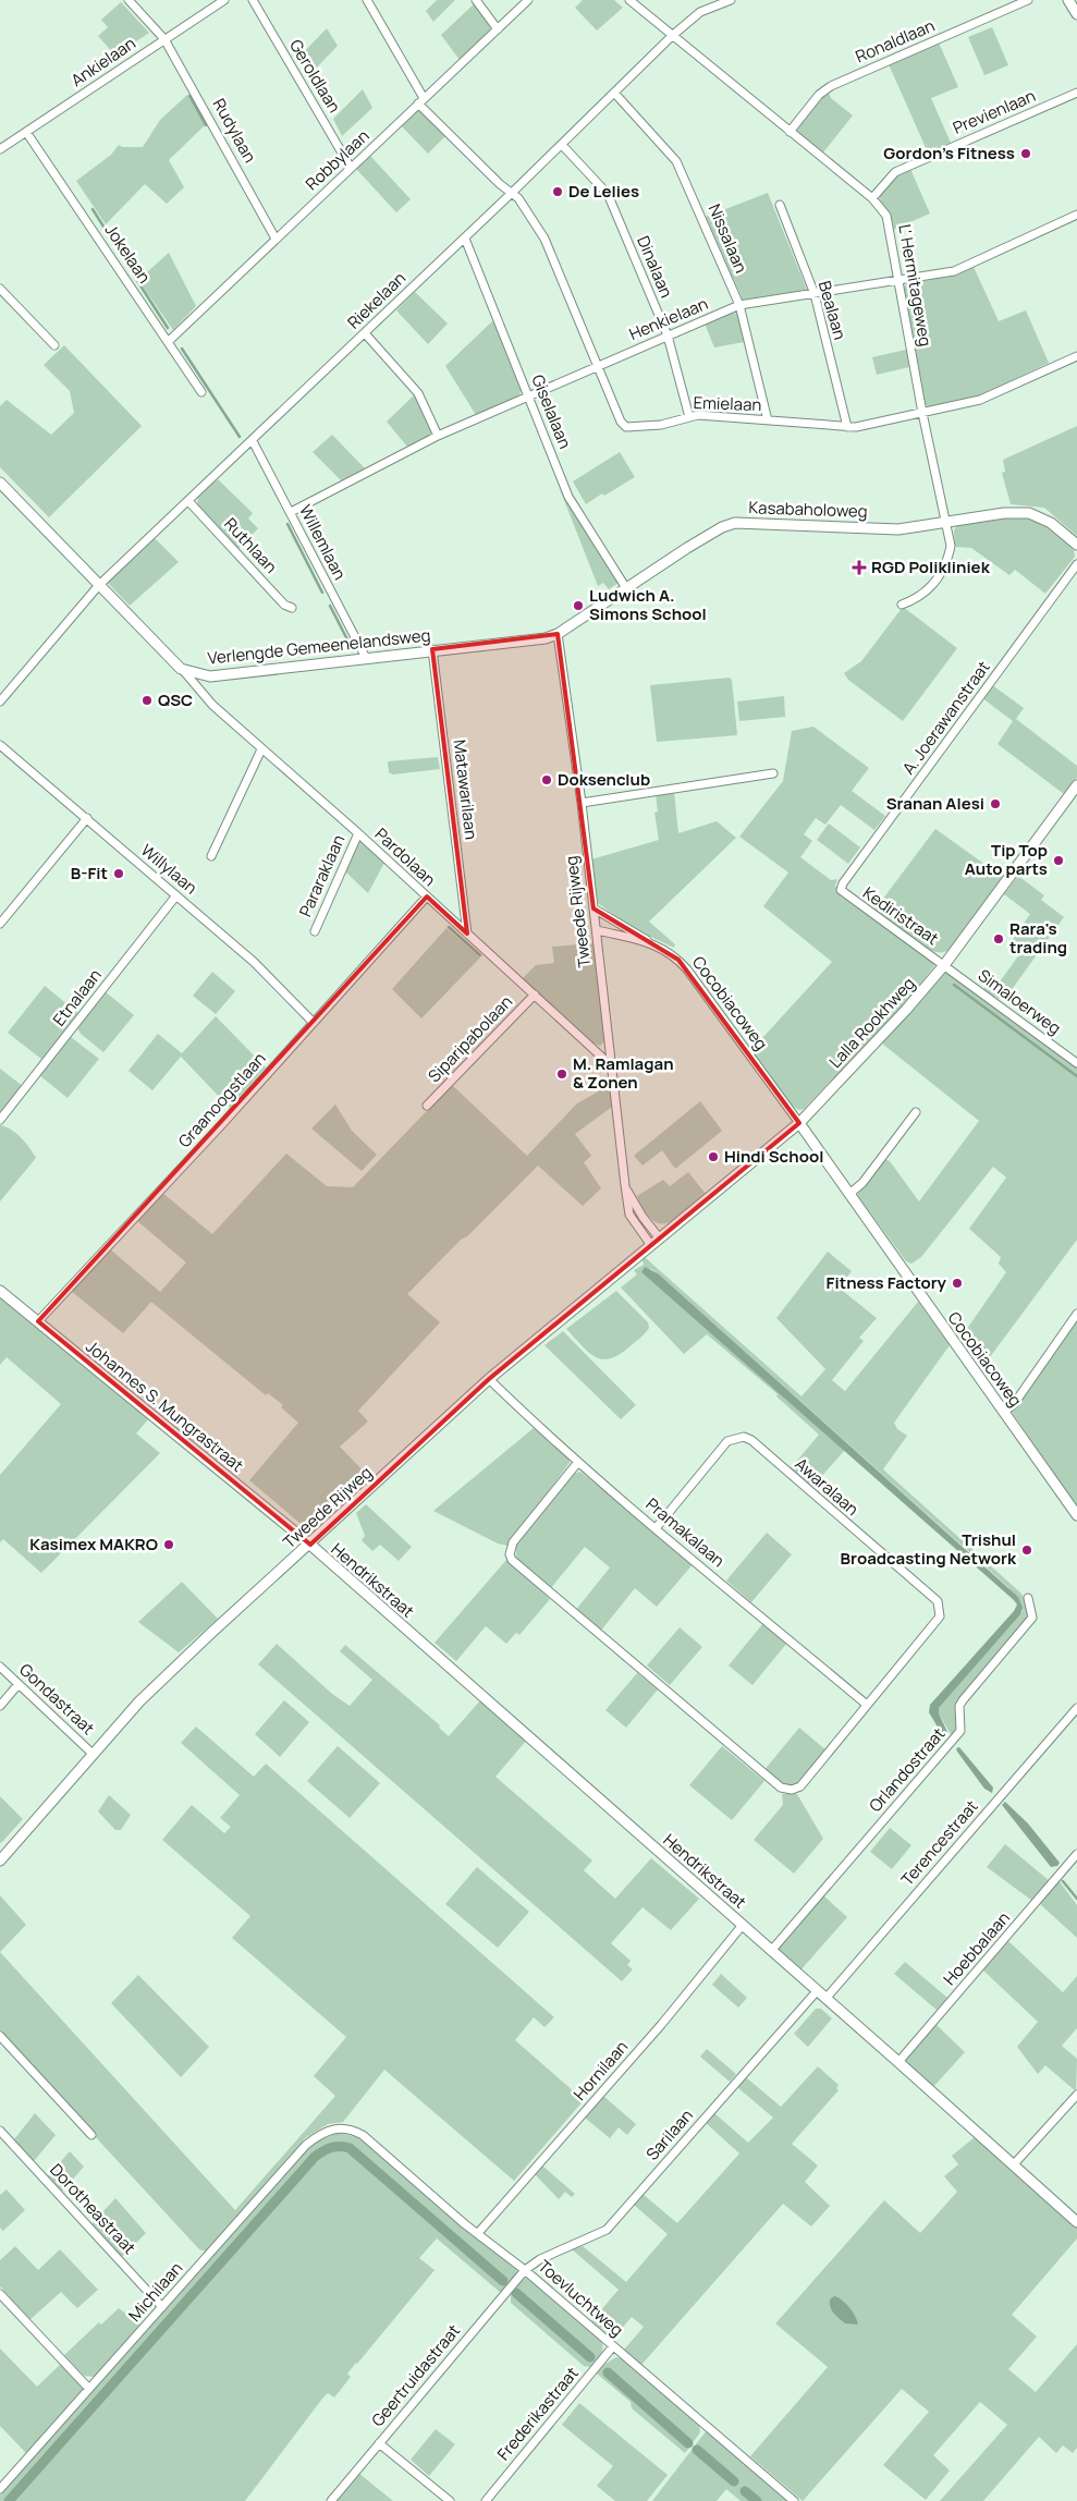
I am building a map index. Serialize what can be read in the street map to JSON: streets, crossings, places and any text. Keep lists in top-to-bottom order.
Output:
{
  "streets": {
    "street": [
      "Ronaldlaan",
      "Ankielaan",
      "Geroldlaan",
      "Previenlaan",
      "Rudylaan",
      "Robbylaan",
      "Nissalaan",
      "Jokelaan",
      "Dinalaan",
      "L' Hermitageweg",
      "Riekelaan",
      "Bealaan",
      "Henkielaan",
      "Emielaan",
      "Giselalaan",
      "Kasabaholoweg",
      "Willemlaan",
      "Ruthlaan",
      "Verlengde Gemeenelandsweg",
      "A. Joerawanstraat",
      "Matawarilaan",
      "Pardolaan",
      "Willylaan",
      "Pararaklaan",
      "Tweede Rijweg",
      "Kediristraat",
      "Etnalaan",
      "Simaloerweg",
      "Cocobiacoweg",
      "Lalla Rookhweg",
      "Siparipabolaan",
      "Graanoogstlaan",
      "Johannes S. Mungrastraat",
      "Awaralaan",
      "Pramakalaan",
      "Hendrikstraat",
      "Gondastraat",
      "Orlandostraat",
      "Terencestraat",
      "Hoebbalaan",
      "Hornilaan",
      "Sarilaan",
      "Dorotheastraat",
      "Michilaan",
      "Toevluchtweg",
      "Geertruidastraat",
      "Frederikastraat"
    ]
  },
  "crossings": [
    ["Ronaldlaan", "L' Hermitageweg"],
    ["Ankielaan", "Rudylaan"],
    ["Ankielaan", "Jokelaan"],
    ["Geroldlaan", "Robbylaan"],
    ["Previenlaan", "L' Hermitageweg"],
    ["Rudylaan", "Robbylaan"],
    ["Robbylaan", "Jokelaan"],
    ["Robbylaan", "Emielaan"],
    ["Nissalaan", "Riekelaan"],
    ["Nissalaan", "Henkielaan"],
    ["Nissalaan", "Emielaan"],
    ["Dinalaan", "Riekelaan"],
    ["Dinalaan", "Henkielaan"],
    ["Dinalaan", "Emielaan"],
    ["L' Hermitageweg", "Riekelaan"],
    ["L' Hermitageweg", "Henkielaan"],
    ["L' Hermitageweg", "Emielaan"],
    ["L' Hermitageweg", "Kasabaholoweg"],
    ["Riekelaan", "Emielaan"],
    ["Riekelaan", "Giselalaan"],
    ["Riekelaan", "Willemlaan"],
    ["Riekelaan", "Ruthlaan"],
    ["Bealaan", "Henkielaan"],
    ["Bealaan", "Emielaan"],
    ["Henkielaan", "Emielaan"],
    ["Henkielaan", "Giselalaan"],
    ["Henkielaan", "Willemlaan"],
    ["Giselalaan", "Kasabaholoweg"],
    ["Kasabaholoweg", "Verlengde Gemeenelandsweg"],
    ["Kasabaholoweg", "Tweede Rijweg"],
    ["Willemlaan", "Verlengde Gemeenelandsweg"],
    ["Verlengde Gemeenelandsweg", "Matawarilaan"],
    ["Verlengde Gemeenelandsweg", "Pardolaan"],
    ["Verlengde Gemeenelandsweg", "Tweede Rijweg"],
    ["A. Joerawanstraat", "Kediristraat"],
    ["Matawarilaan", "Pardolaan"],
    ["Pardolaan", "Pararaklaan"],
    ["Pardolaan", "Tweede Rijweg"],
    ["Pardolaan", "Siparipabolaan"],
    ["Pardolaan", "Graanoogstlaan"],
    ["Willylaan", "Etnalaan"],
    ["Willylaan", "Graanoogstlaan"],
    ["Tweede Rijweg", "Cocobiacoweg"],
    ["Tweede Rijweg", "Lalla Rookhweg"],
    ["Tweede Rijweg", "Johannes S. Mungrastraat"],
    ["Tweede Rijweg", "Pramakalaan"],
    ["Tweede Rijweg", "Hendrikstraat"],
    ["Tweede Rijweg", "Gondastraat"],
    ["Kediristraat", "Simaloerweg"],
    ["Kediristraat", "Lalla Rookhweg"],
    ["Simaloerweg", "Lalla Rookhweg"],
    ["Cocobiacoweg", "Lalla Rookhweg"],
    ["Graanoogstlaan", "Johannes S. Mungrastraat"],
    ["Johannes S. Mungrastraat", "Hendrikstraat"],
    ["Awaralaan", "Pramakalaan"],
    ["Hendrikstraat", "Orlandostraat"],
    ["Hendrikstraat", "Terencestraat"],
    ["Hendrikstraat", "Hoebbalaan"],
    ["Hendrikstraat", "Hornilaan"],
    ["Hendrikstraat", "Sarilaan"],
    ["Hornilaan", "Toevluchtweg"],
    ["Sarilaan", "Toevluchtweg"],
    ["Sarilaan", "Geertruidastraat"],
    ["Dorotheastraat", "Michilaan"],
    ["Michilaan", "Toevluchtweg"],
    ["Toevluchtweg", "Geertruidastraat"],
    ["Toevluchtweg", "Frederikastraat"]
  ],
  "places": {
    "other": [
      "Gordon's Fitness",
      "De Lelies",
      "Ludwich A. Simons School",
      "QSC",
      "Doksenclub",
      "Sranan Alesi",
      "Tip Top Auto parts",
      "B-Fit",
      "Rara's trading",
      "M. Ramlagan & Zonen",
      "Hindi School",
      "Fitness Factory",
      "Kasimex MAKRO",
      "Trishul Broadcasting Network"
    ],
    "health": ["RGD Polikliniek"]
  }
}
